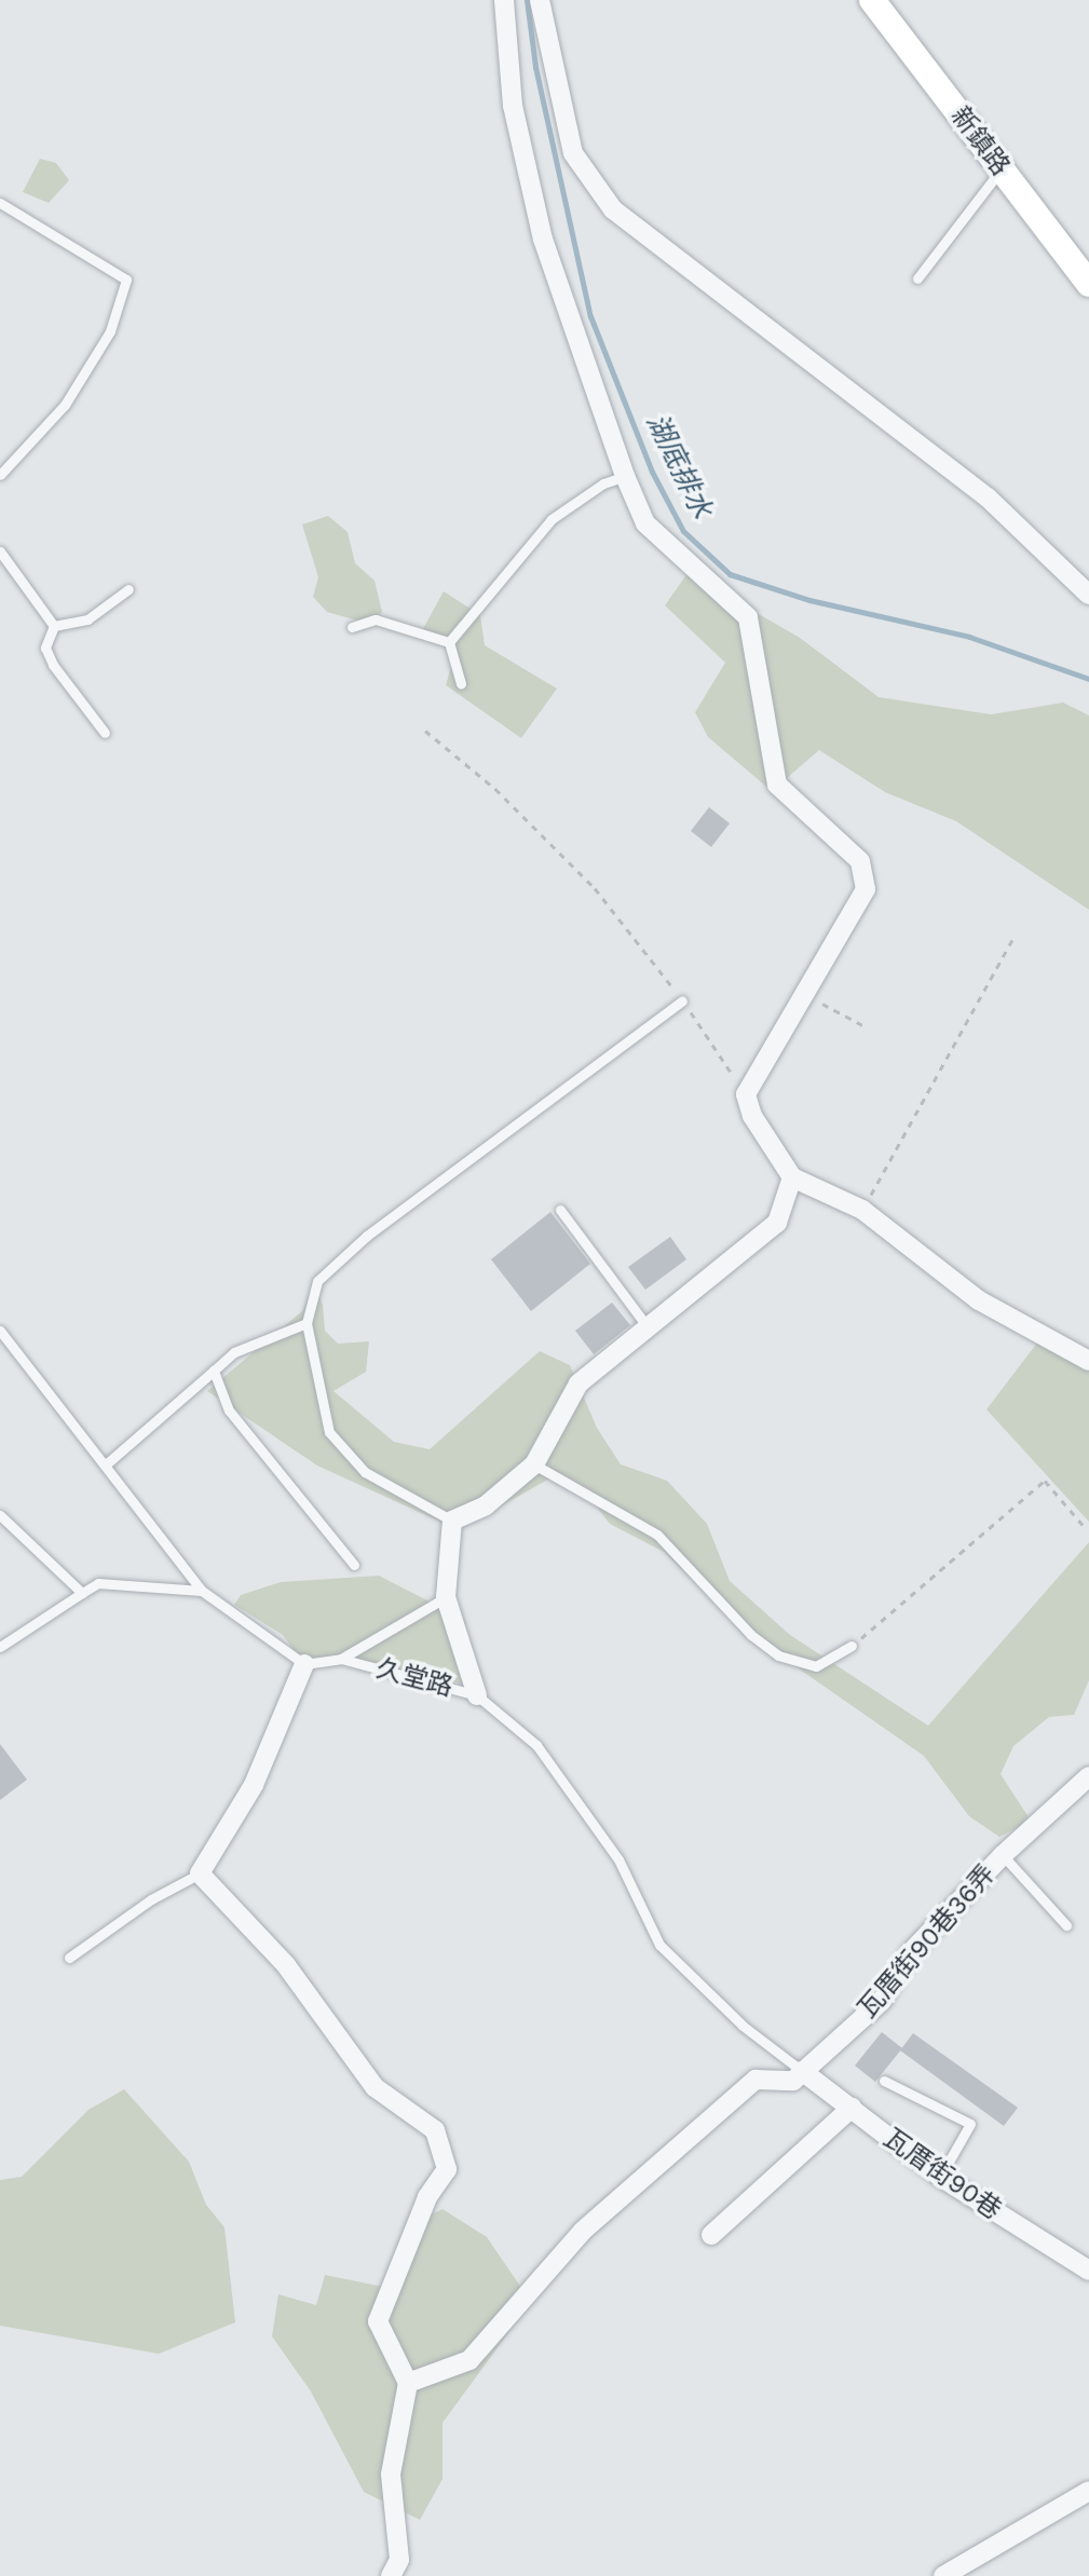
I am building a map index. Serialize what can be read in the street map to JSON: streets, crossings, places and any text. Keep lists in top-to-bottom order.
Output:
{
  "streets": {
    "street": ["新鎮路", "瓦厝街90巷36弄", "瓦厝街90巷"],
    "lane": ["久堂路"]
  },
  "crossings": [
    ["久堂路", "瓦厝街90巷36弄"],
    ["久堂路", "瓦厝街90巷"],
    ["瓦厝街90巷36弄", "瓦厝街90巷"]
  ],
  "water": ["湖底排水"]
}
